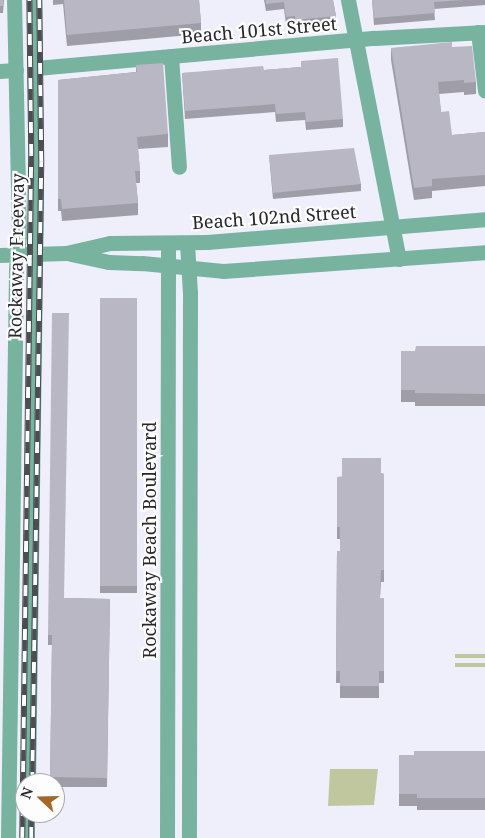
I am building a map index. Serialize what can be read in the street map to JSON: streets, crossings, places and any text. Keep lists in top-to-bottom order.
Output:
{
  "streets": {
    "street": [
      "Beach 101st Street",
      "Beach 102nd Street",
      "Rockaway Freeway",
      "Rockaway Beach Boulevard"
    ]
  },
  "crossings": [
    ["Beach 101st Street", "Rockaway Freeway"],
    ["Beach 102nd Street", "Rockaway Freeway"],
    ["Beach 102nd Street", "Rockaway Beach Boulevard"]
  ],
  "north": "left"
}
